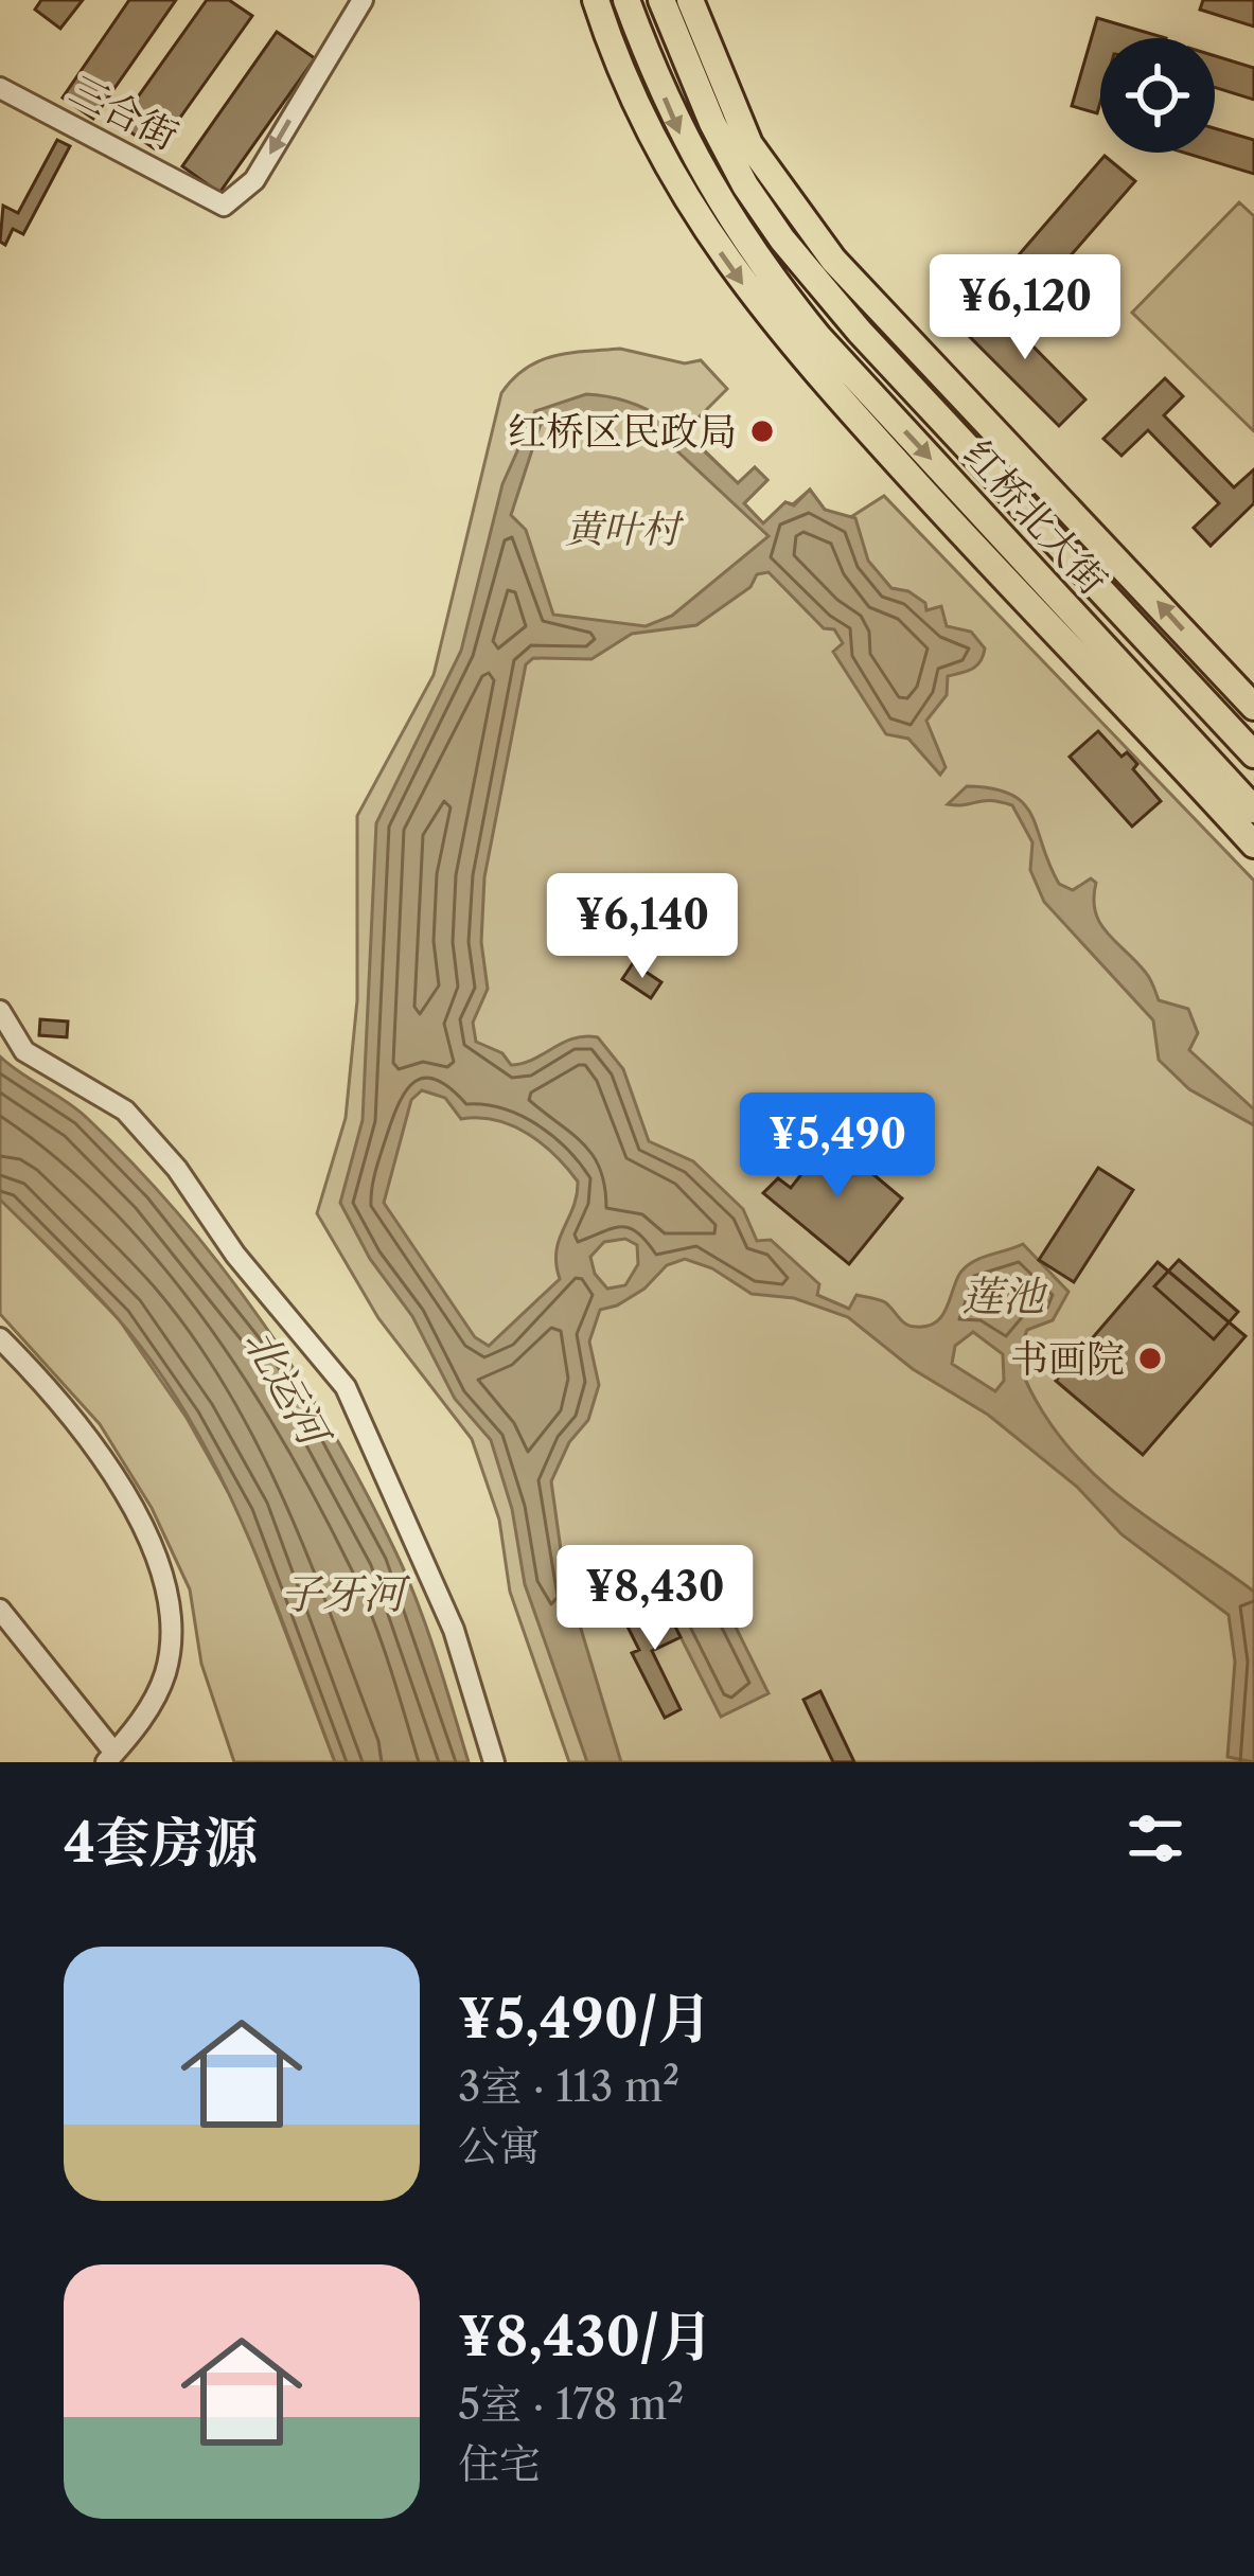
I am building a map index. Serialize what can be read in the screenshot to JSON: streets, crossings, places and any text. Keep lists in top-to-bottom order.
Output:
{
  "streets": {
    "main road": ["红桥北大街"],
    "street": ["三合街"]
  },
  "water": ["莲池", "北运河", "子牙河"],
  "parks": ["黄叶村"],
  "places": ["红桥区民政局", "书画院"],
  "page": {
    "price": [
      "¥6,120",
      "¥6,140",
      "¥5,490",
      "¥8,430"
    ],
    "heading": "4套房源",
    "list": [
      {
        "name": "¥5,490/月",
        "note": "3室 · 113 m² · 公寓"
      },
      {
        "name": "¥8,430/月",
        "note": "5室 · 178 m² · 住宅"
      }
    ]
  }
}
